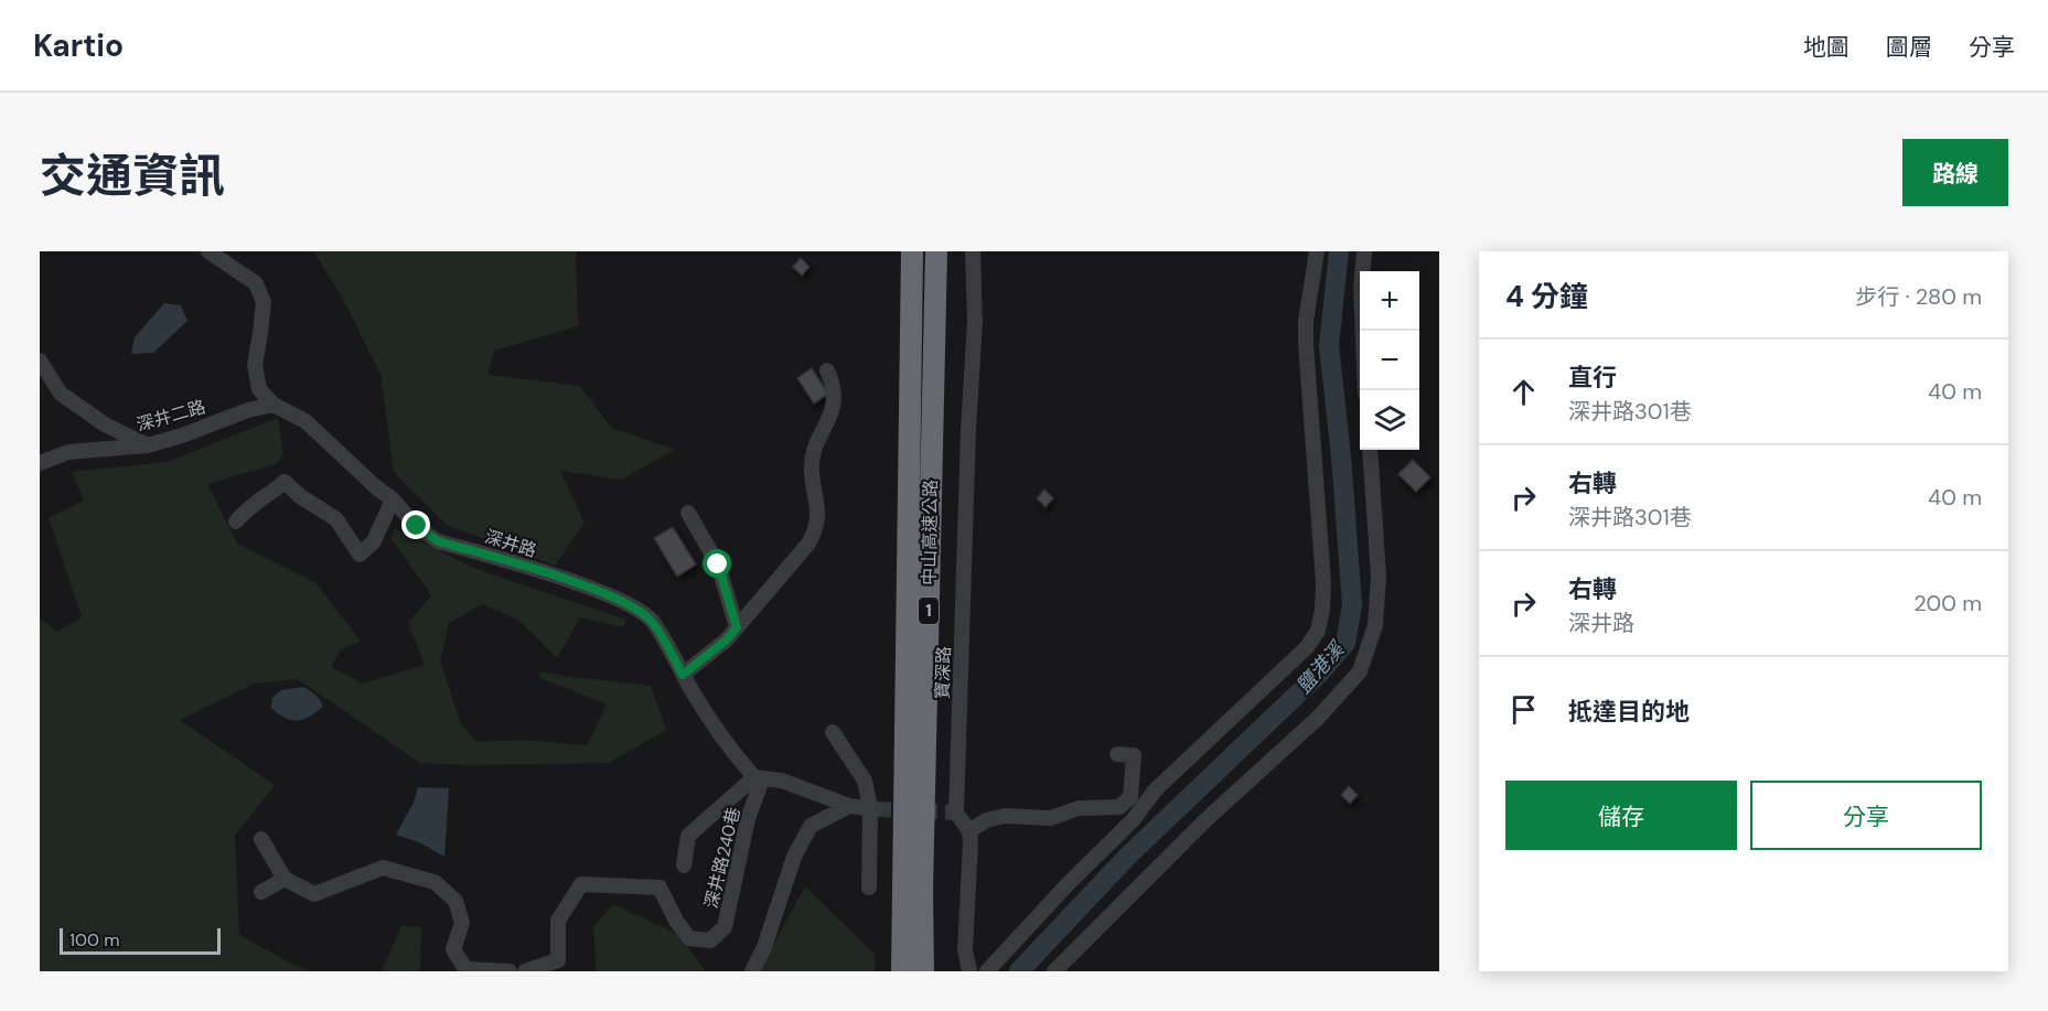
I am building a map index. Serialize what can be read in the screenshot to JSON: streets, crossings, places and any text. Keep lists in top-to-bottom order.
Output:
{
  "streets": {
    "highway": ["中山高速公路", "1"],
    "street": [
      "深井二路",
      "深井路",
      "寶深路",
      "深井路240巷"
    ]
  },
  "crossings": [
    ["深井二路", "深井路"],
    ["深井路", "深井路240巷"]
  ],
  "water": ["鹽港溪"],
  "scale_bar": "100 m",
  "page": {
    "header": "Kartio",
    "nav": ["地圖", "圖層", "分享"],
    "title": "交通資訊",
    "buttons": [
      "路線",
      ["儲存", "分享"]
    ],
    "heading": ["4 分鐘", "步行 · 280 m"],
    "map_buttons": ["+", "−"],
    "list": [
      ["直行", "深井路301巷", "40 m"],
      ["右轉", "深井路301巷", "40 m"],
      ["右轉", "深井路", "200 m"],
      "抵達目的地"
    ],
    "scale": "100 m"
  }
}
